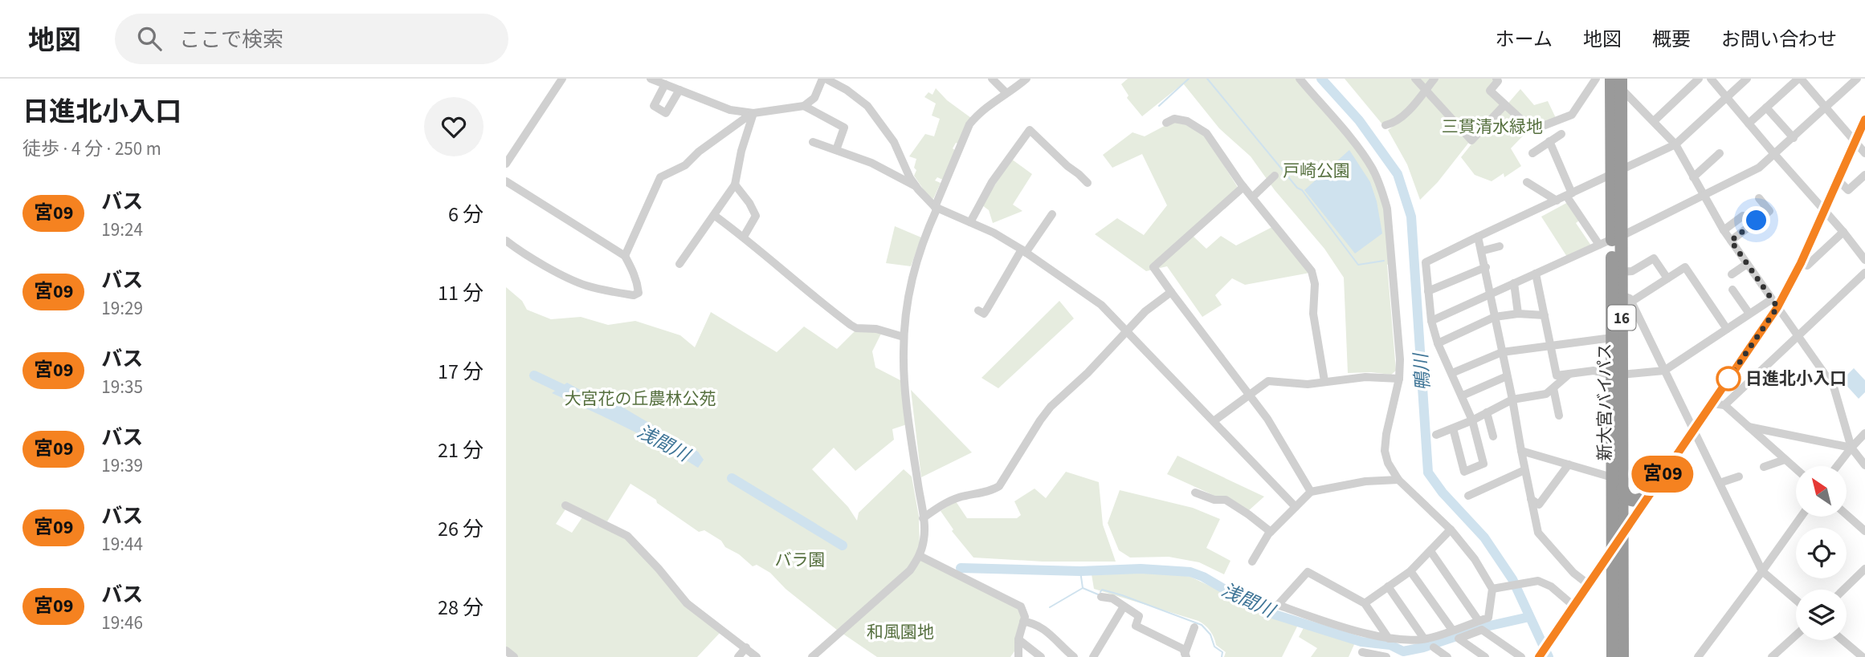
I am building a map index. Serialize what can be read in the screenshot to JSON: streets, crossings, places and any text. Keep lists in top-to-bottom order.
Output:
{
  "streets": {
    "highway": ["16", "新大宮バイパス"]
  },
  "water": ["鴨川", "浅間川"],
  "parks": [
    "三貫清水緑地",
    "戸崎公園",
    "大宮花の丘農林公苑",
    "バラ園",
    "和風園地"
  ],
  "places": ["日進北小入口"],
  "lines": ["bus line 宮09"],
  "north": "top left",
  "page": {
    "header": "地図",
    "search": "ここで検索",
    "nav": [
      "ホーム",
      "地図",
      "概要",
      "お問い合わせ"
    ],
    "heading": ["日進北小入口", "徒歩 · 4 分 · 250 m"],
    "on_map": "宮09",
    "list": [
      {
        "mark": "宮09",
        "name": "バス",
        "note": "19:24",
        "value": "6 分"
      },
      {
        "mark": "宮09",
        "name": "バス",
        "note": "19:29",
        "value": "11 分"
      },
      {
        "mark": "宮09",
        "name": "バス",
        "note": "19:35",
        "value": "17 分"
      },
      {
        "mark": "宮09",
        "name": "バス",
        "note": "19:39",
        "value": "21 分"
      },
      {
        "mark": "宮09",
        "name": "バス",
        "note": "19:44",
        "value": "26 分"
      },
      {
        "mark": "宮09",
        "name": "バス",
        "note": "19:46",
        "value": "28 分"
      }
    ]
  }
}
